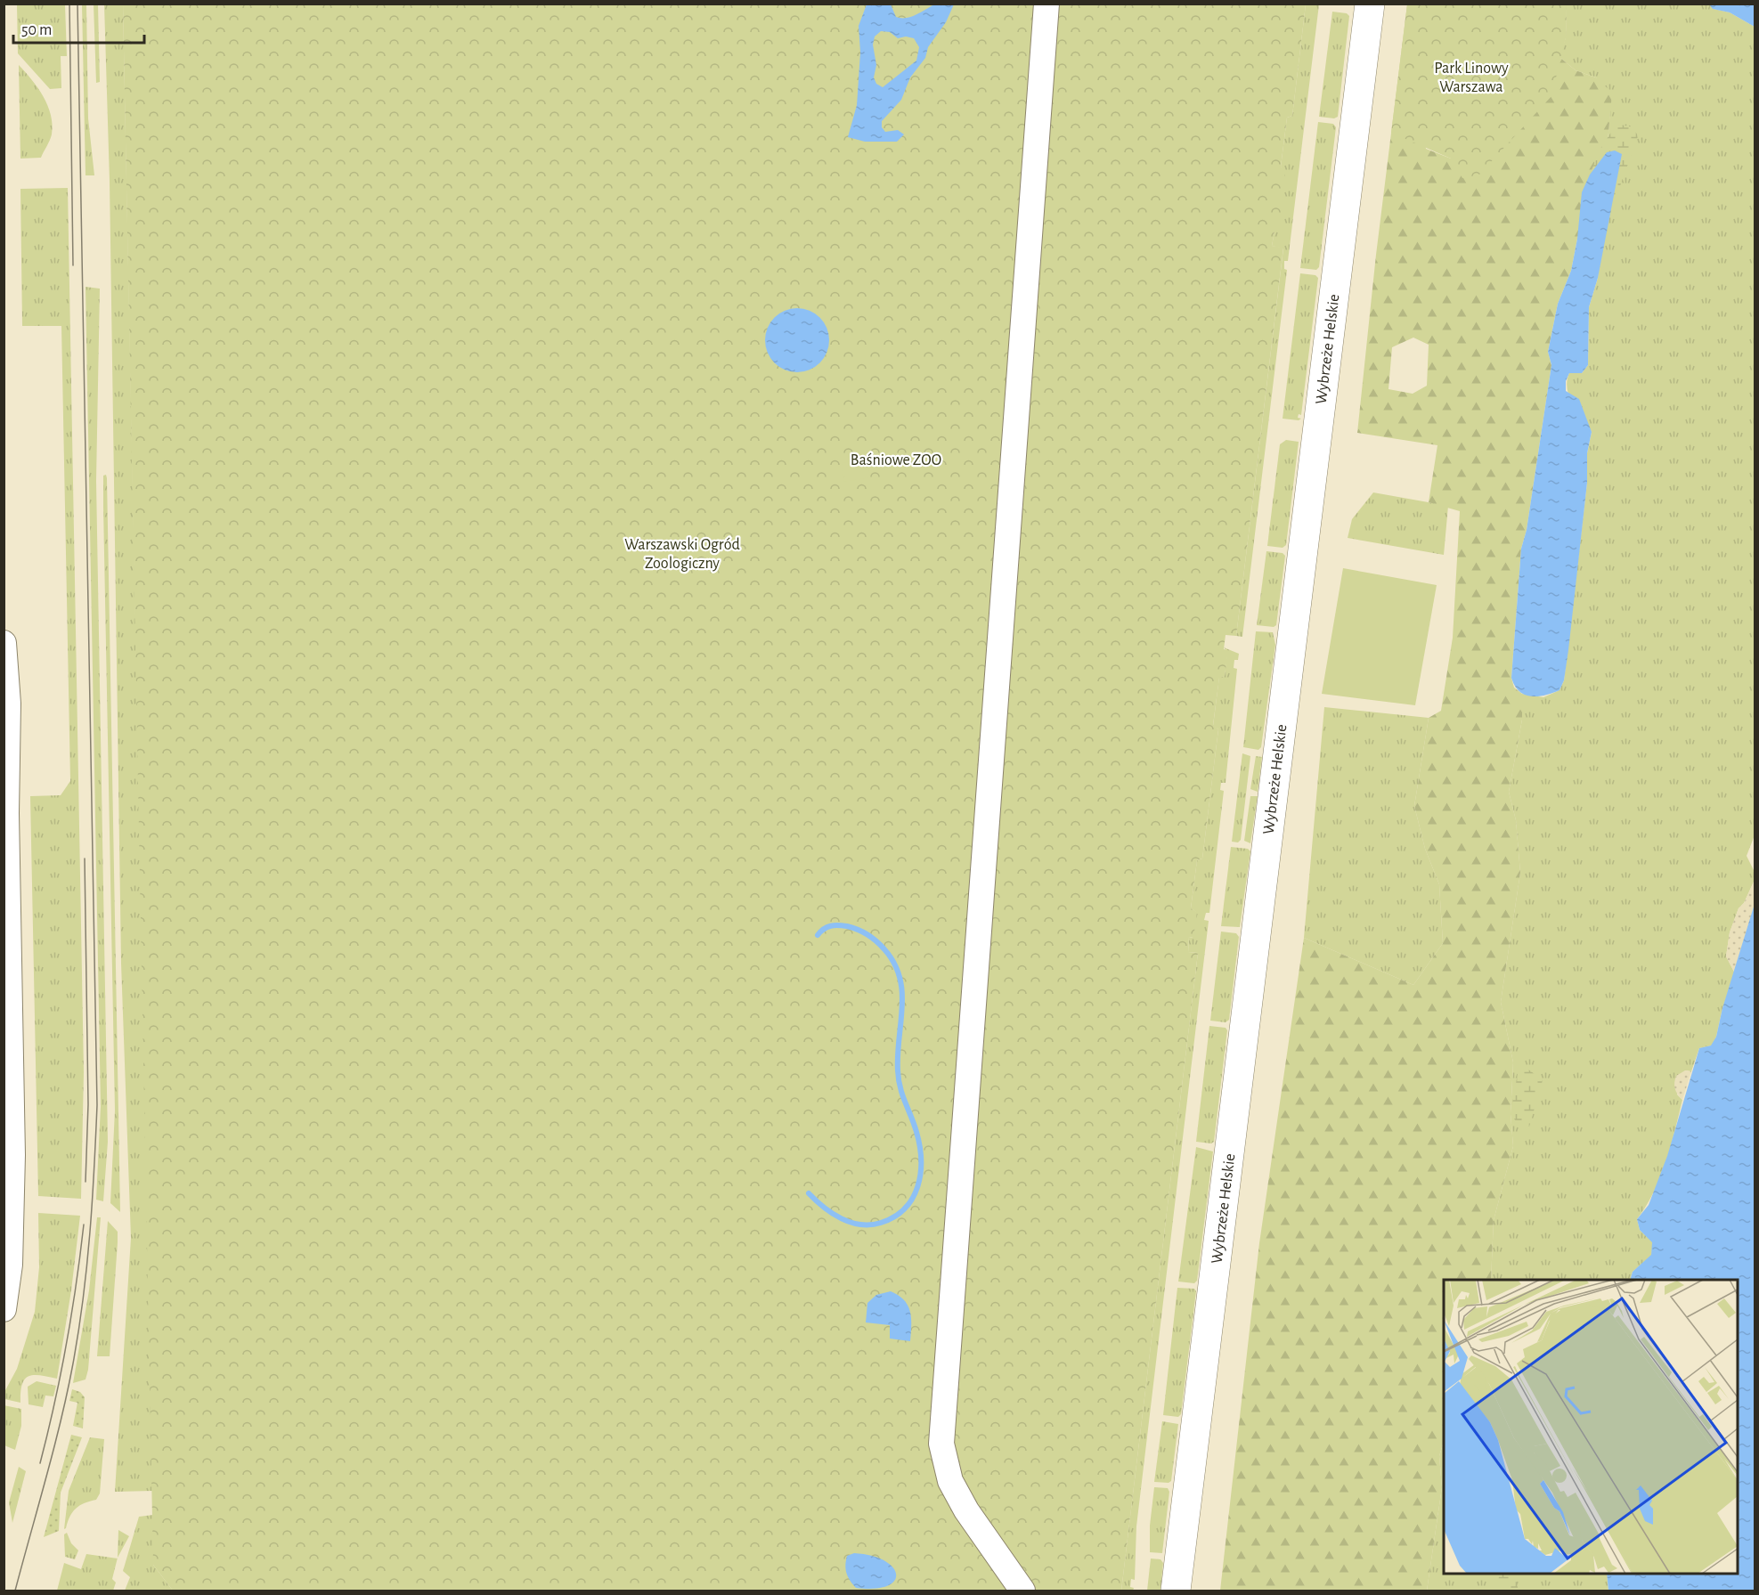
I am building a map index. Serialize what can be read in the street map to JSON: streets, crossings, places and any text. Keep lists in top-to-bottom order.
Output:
{
  "streets": {
    "main road": ["Wybrzeże Helskie"]
  },
  "parks": ["Park Linowy Warszawa", "Baśniowe ZOO", "Warszawski Ogród Zoologiczny"],
  "scale_bar": "50 m"
}
